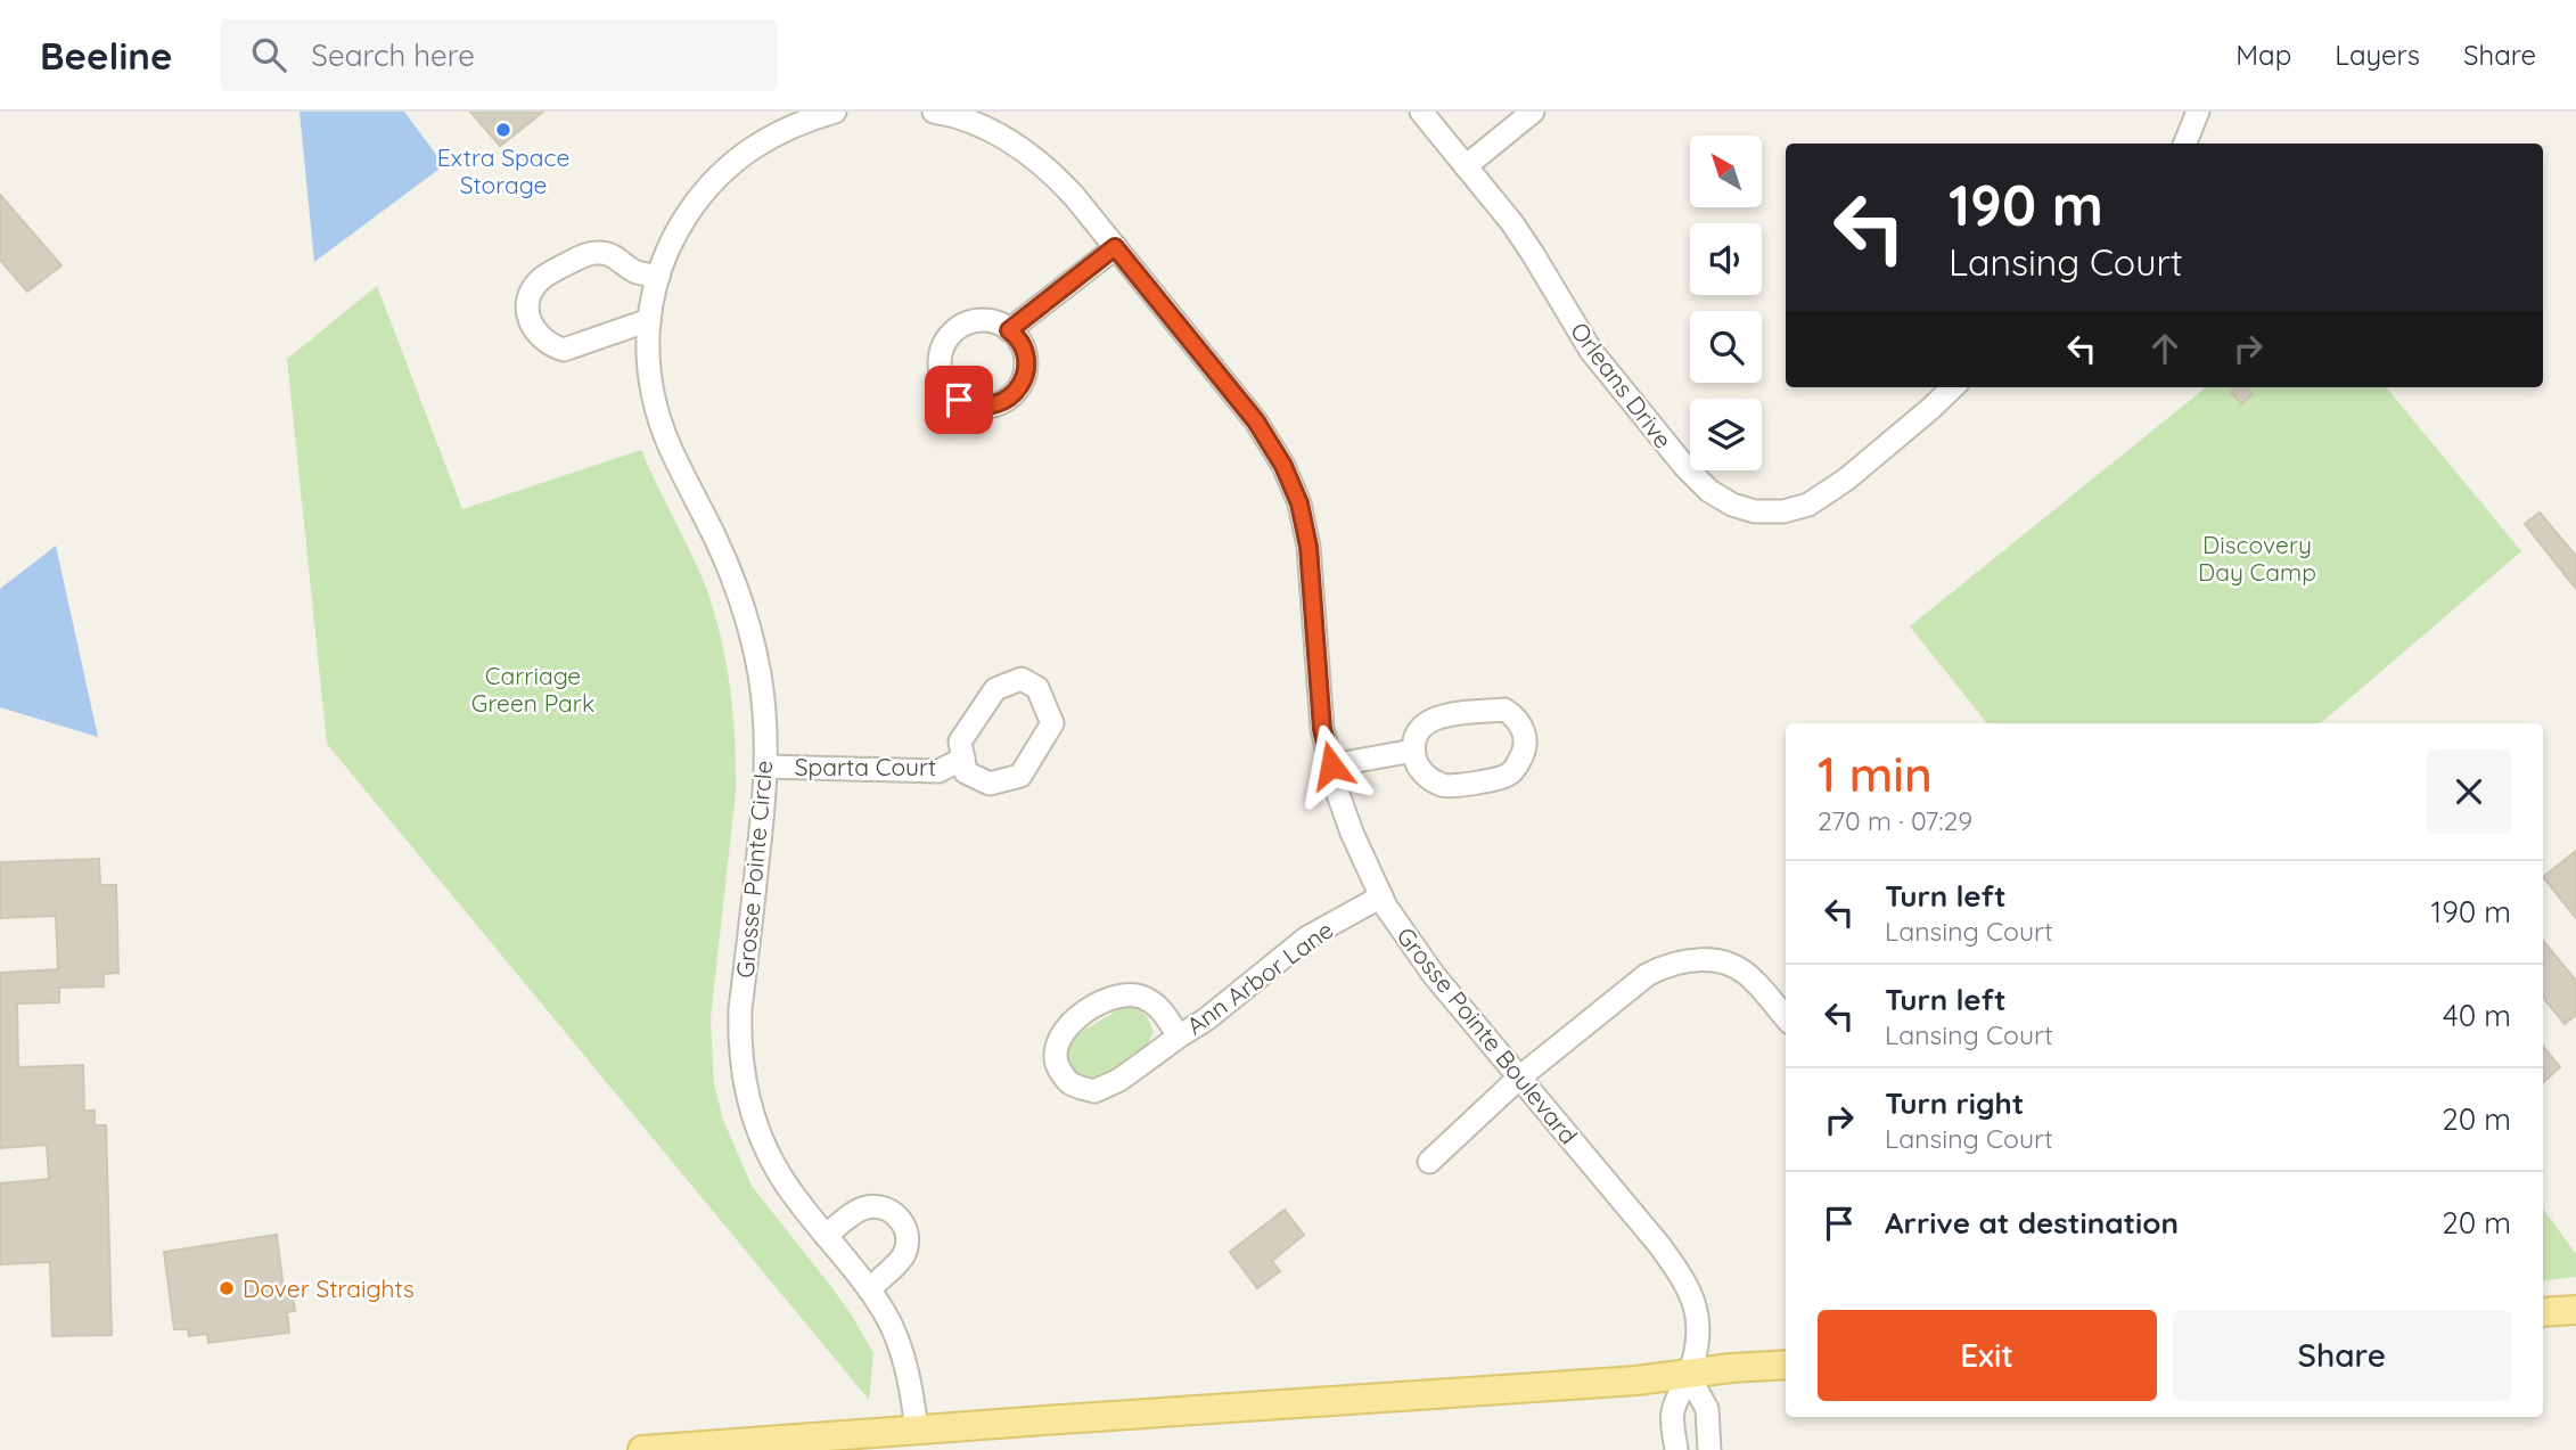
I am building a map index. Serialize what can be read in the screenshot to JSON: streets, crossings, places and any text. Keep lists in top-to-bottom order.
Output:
{
  "streets": {
    "street": [
      "Orleans Drive",
      "Sparta Court",
      "Grosse Pointe Circle",
      "Ann Arbor Lane",
      "Grosse Pointe Boulevard"
    ]
  },
  "crossings": [
    ["Sparta Court", "Grosse Pointe Circle"],
    ["Ann Arbor Lane", "Grosse Pointe Boulevard"]
  ],
  "parks": ["Discovery Day Camp", "Carriage Green Park"],
  "places": ["Extra Space Storage", "Dover Straights"],
  "north": "top left",
  "page": {
    "header": "Beeline",
    "search": "Search here",
    "nav": ["Map", "Layers", "Share"],
    "turn": ["190 m", "Lansing Court"],
    "heading": ["1 min", "270 m · 07:29"],
    "list": [
      {
        "name": "Turn left",
        "note": "Lansing Court",
        "value": "190 m"
      },
      {
        "name": "Turn left",
        "note": "Lansing Court",
        "value": "40 m"
      },
      {
        "name": "Turn right",
        "note": "Lansing Court",
        "value": "20 m"
      },
      {
        "name": "Arrive at destination",
        "value": "20 m"
      }
    ],
    "buttons": ["Exit", "Share"]
  }
}
